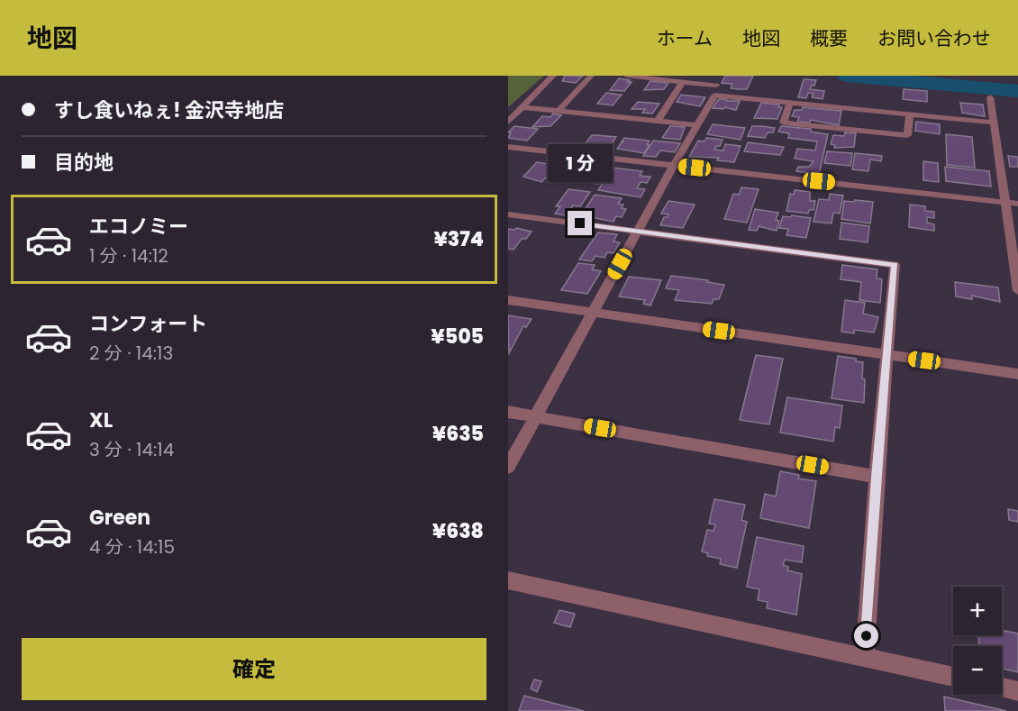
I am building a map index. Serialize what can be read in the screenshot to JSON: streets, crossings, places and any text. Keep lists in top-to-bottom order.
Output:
{
  "page": {
    "header": "地図",
    "nav": [
      "ホーム",
      "地図",
      "概要",
      "お問い合わせ"
    ],
    "banner": ["すし食いねぇ! 金沢寺地店", "目的地"],
    "bubble": "1 分",
    "list": [
      {
        "name": "エコノミー",
        "note": "1 分 · 14:12",
        "value": "¥374"
      },
      {
        "name": "コンフォート",
        "note": "2 分 · 14:13",
        "value": "¥505"
      },
      {
        "name": "XL",
        "note": "3 分 · 14:14",
        "value": "¥635"
      },
      {
        "name": "Green",
        "note": "4 分 · 14:15",
        "value": "¥638"
      }
    ],
    "map_buttons": ["+", "−"],
    "buttons": "確定"
  }
}
